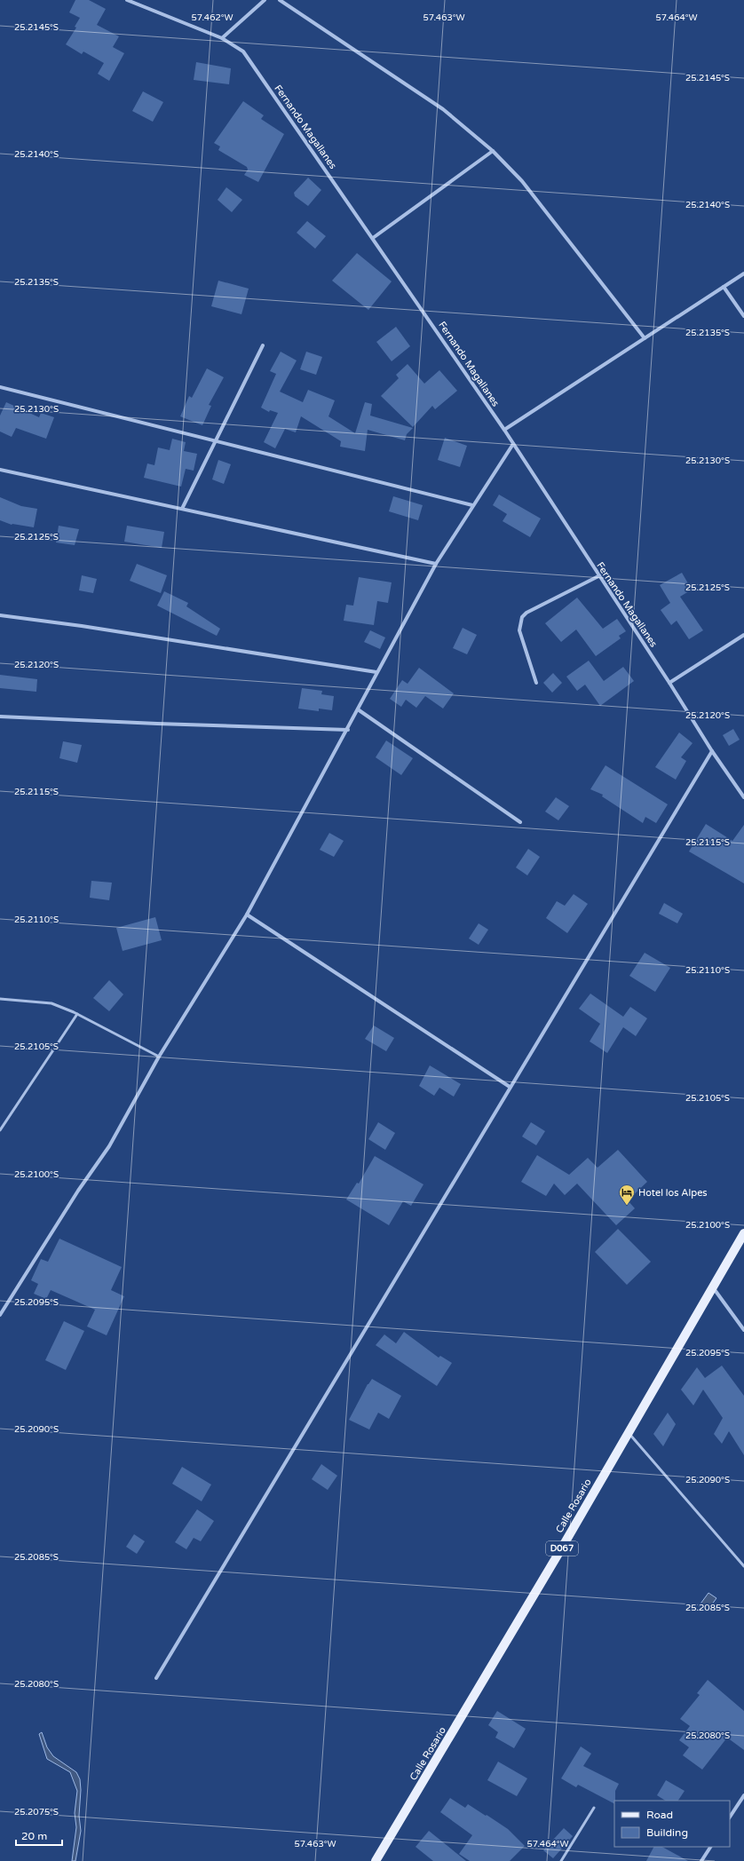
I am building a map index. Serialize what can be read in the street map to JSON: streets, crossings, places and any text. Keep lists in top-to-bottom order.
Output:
{
  "streets": {
    "main road": ["Calle Rosario", "D067"],
    "street": ["Fernando Magallanes"]
  },
  "places": {
    "hotel": ["Hotel los Alpes"]
  },
  "legend": ["Road", "Building"],
  "scale_bar": "20 m",
  "coordinates": [
    "57.462°W",
    "57.463°W",
    "57.464°W",
    "25.2145°S",
    "25.2140°S",
    "25.2135°S",
    "25.2130°S",
    "25.2125°S",
    "25.2120°S",
    "25.2115°S",
    "25.2110°S",
    "25.2105°S",
    "25.2100°S",
    "25.2095°S",
    "25.2090°S",
    "25.2085°S",
    "25.2080°S",
    "25.2075°S"
  ]
}
